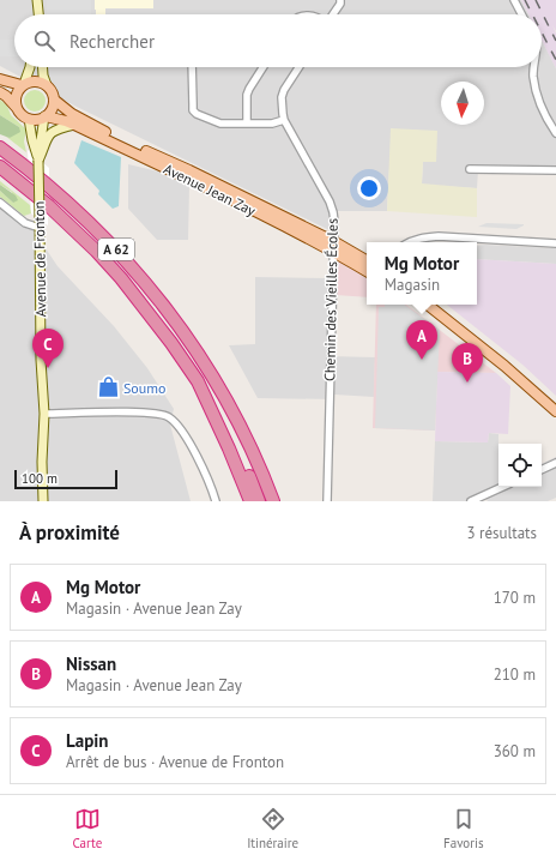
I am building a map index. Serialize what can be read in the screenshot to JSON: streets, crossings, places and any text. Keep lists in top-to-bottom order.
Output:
{
  "streets": {
    "highway": ["A 62"],
    "main road": ["Avenue Jean Zay", "Avenue de Fronton"],
    "street": ["Chemin des Vieilles Écoles"]
  },
  "crossings": [
    ["Avenue Jean Zay", "Avenue de Fronton"],
    ["Avenue Jean Zay", "Chemin des Vieilles Écoles"]
  ],
  "places": {
    "shop": ["Soumo"]
  },
  "scale_bar": "100 m",
  "north": "bottom",
  "page": {
    "search": "Rechercher",
    "popup": ["Mg Motor", "Magasin"],
    "pins": ["A", "C", "B"],
    "scale": "100 m",
    "heading": ["À proximité", "3 résultats"],
    "list": [
      {
        "mark": "A",
        "name": "Mg Motor",
        "note": "Magasin · Avenue Jean Zay",
        "value": "170 m"
      },
      {
        "mark": "B",
        "name": "Nissan",
        "note": "Magasin · Avenue Jean Zay",
        "value": "210 m"
      },
      {
        "mark": "C",
        "name": "Lapin",
        "note": "Arrêt de bus · Avenue de Fronton",
        "value": "360 m"
      }
    ],
    "nav": ["Carte", "Itinéraire", "Favoris"]
  }
}
